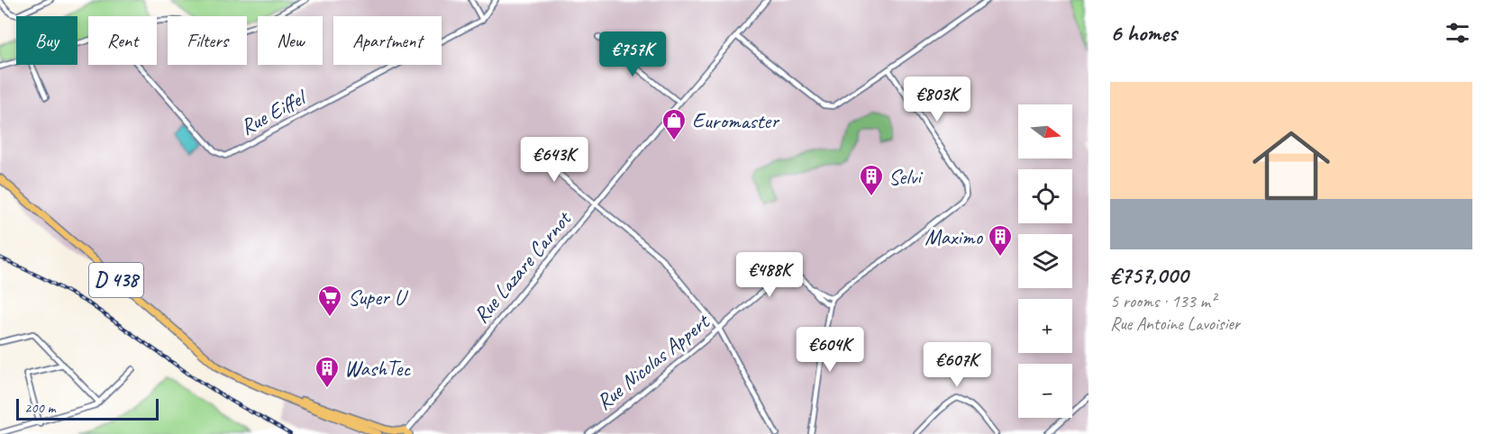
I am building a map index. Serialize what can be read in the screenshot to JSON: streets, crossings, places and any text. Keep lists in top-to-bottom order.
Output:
{
  "streets": {
    "main road": ["D 438"],
    "street": ["Rue Eiffel", "Rue Lazare Carnot", "Rue Nicolas Appert"]
  },
  "places": {
    "shop": ["Euromaster"],
    "building": ["Selvi", "Maximo", "WashTec"],
    "supermarket": ["Super U"]
  },
  "scale_bar": "200 m",
  "north": "right",
  "page": {
    "heading": "6 homes",
    "chip": [
      "Buy",
      "Rent",
      "Filters",
      "New",
      "Apartment"
    ],
    "price": [
      "€757K",
      "€803K",
      "€643K",
      "€488K",
      "€604K",
      "€607K"
    ],
    "list": [
      {
        "name": "€757,000",
        "note": "5 rooms · 133 m² · Rue Antoine Lavoisier"
      }
    ],
    "map_buttons": ["+", "−"],
    "scale": "200 m"
  }
}
